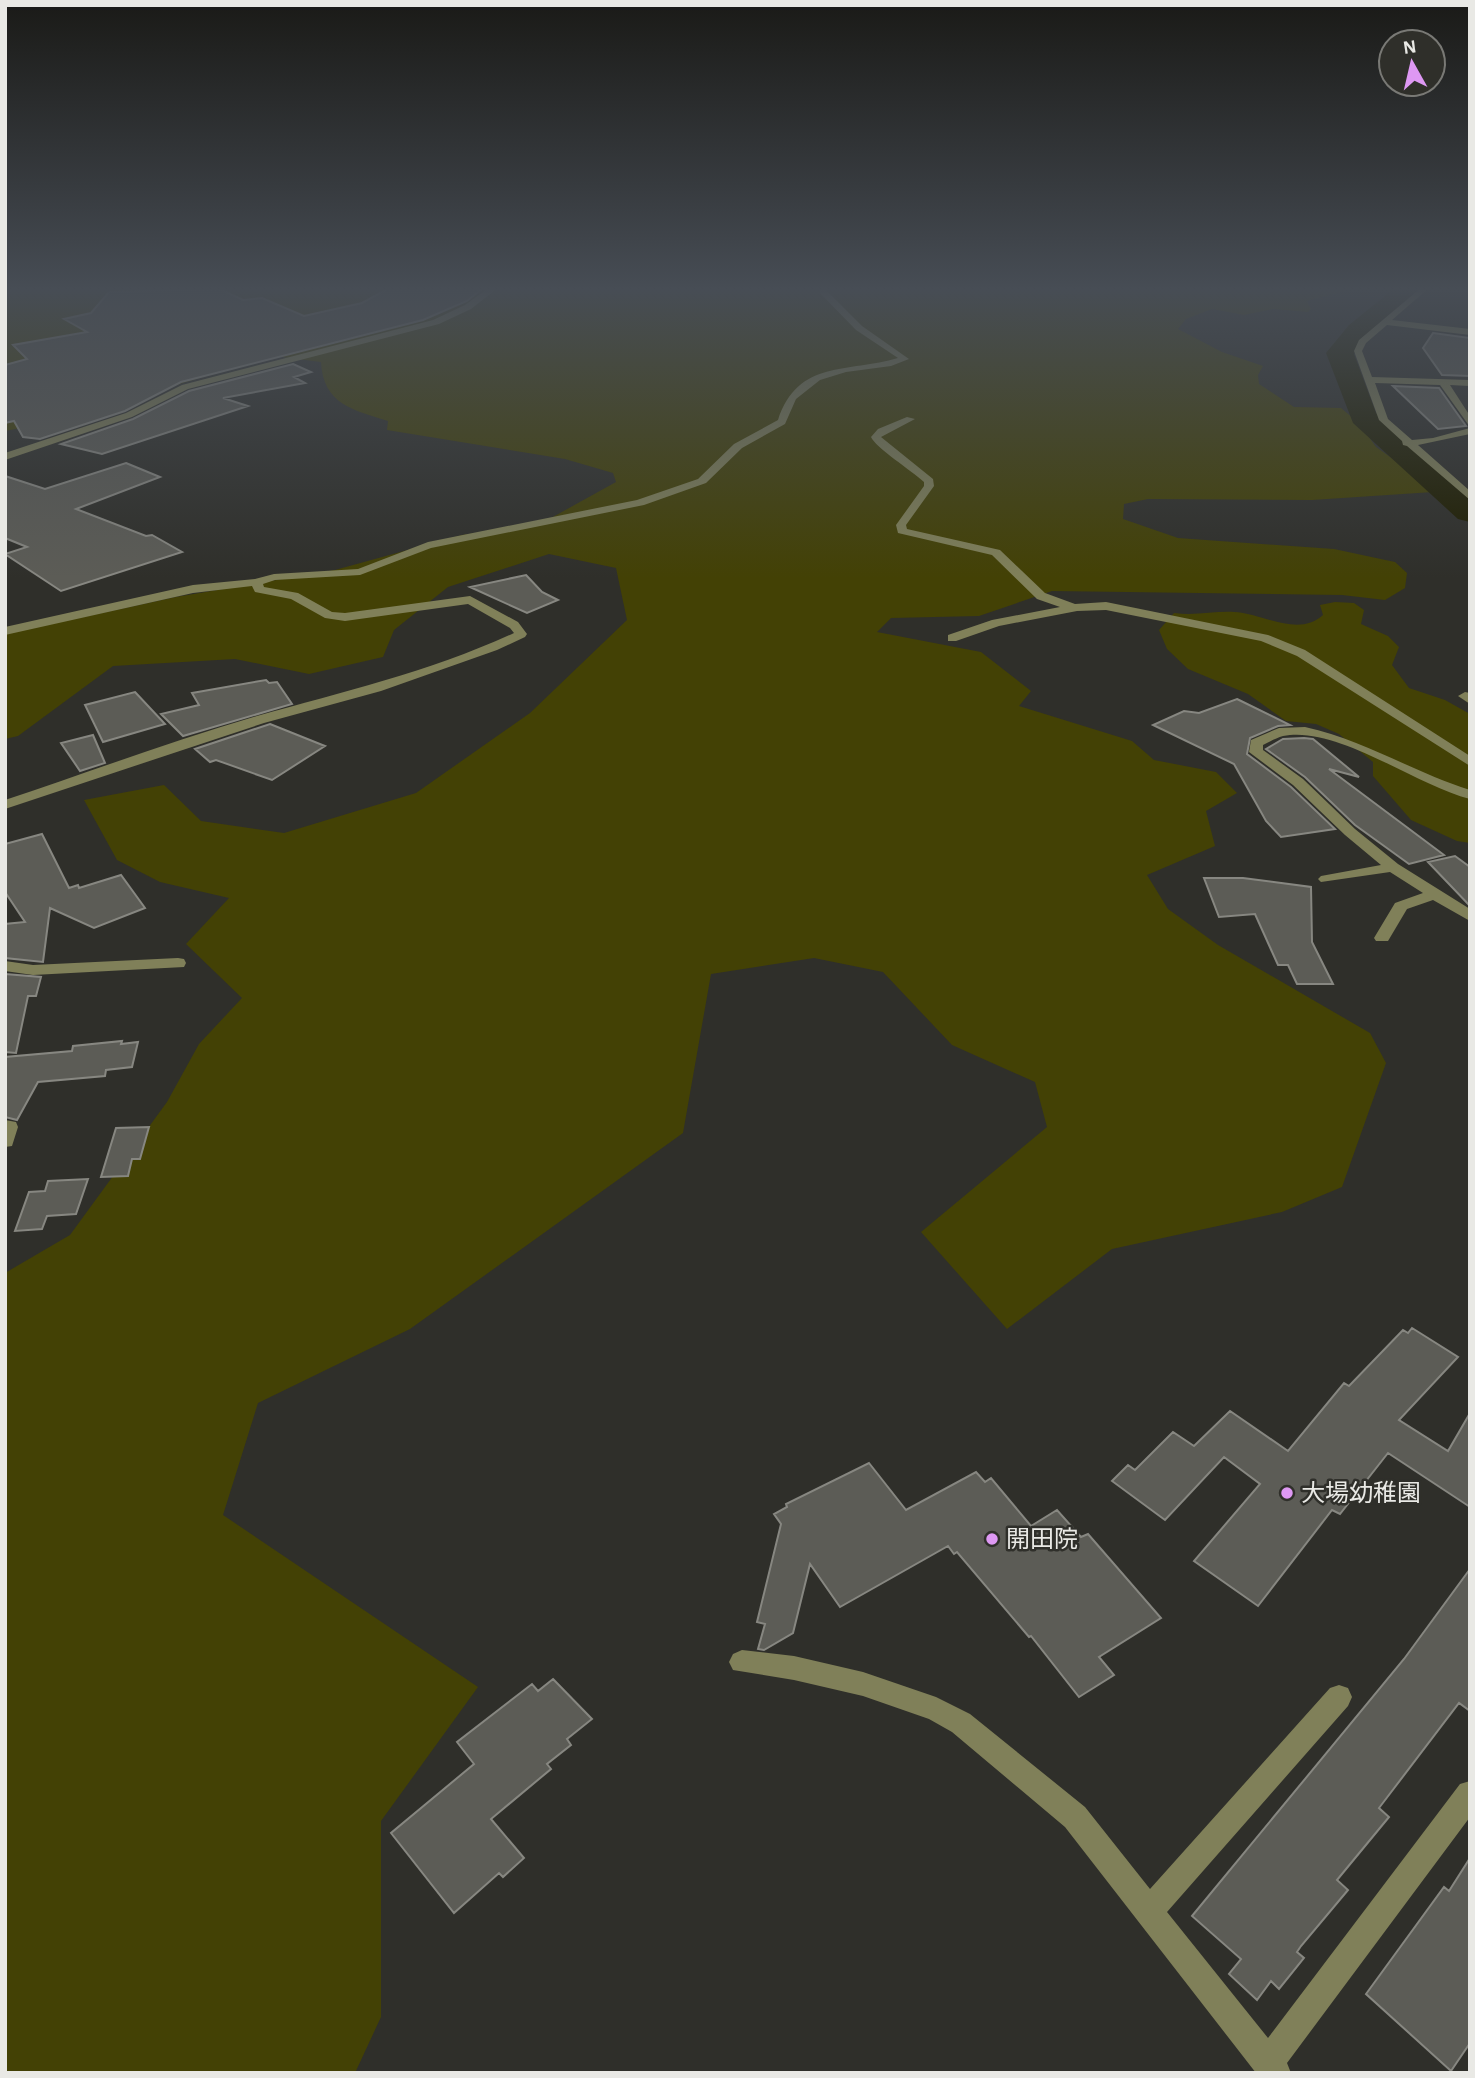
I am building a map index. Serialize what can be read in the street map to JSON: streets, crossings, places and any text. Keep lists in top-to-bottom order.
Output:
{
  "places": ["大場幼稚園", "開田院"],
  "north": "top"
}
